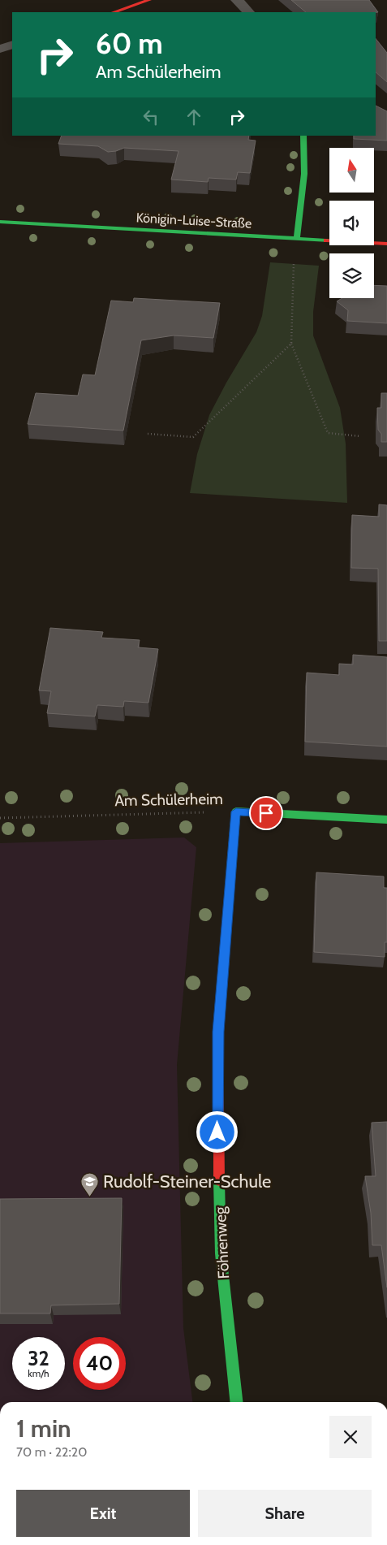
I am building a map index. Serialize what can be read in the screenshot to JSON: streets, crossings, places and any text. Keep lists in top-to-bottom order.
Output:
{
  "streets": {
    "street": ["Königin-Luise-Straße", "Am Schülerheim", "Föhrenweg"]
  },
  "crossings": [
    ["Am Schülerheim", "Föhrenweg"]
  ],
  "places": {
    "school or university": ["Rudolf-Steiner-Schule"]
  },
  "north": "top",
  "page": {
    "turn": ["60 m", "Am Schülerheim"],
    "speed": "32 km/h",
    "limit": "40",
    "heading": ["1 min", "70 m · 22:20"],
    "buttons": ["Exit", "Share"]
  }
}
